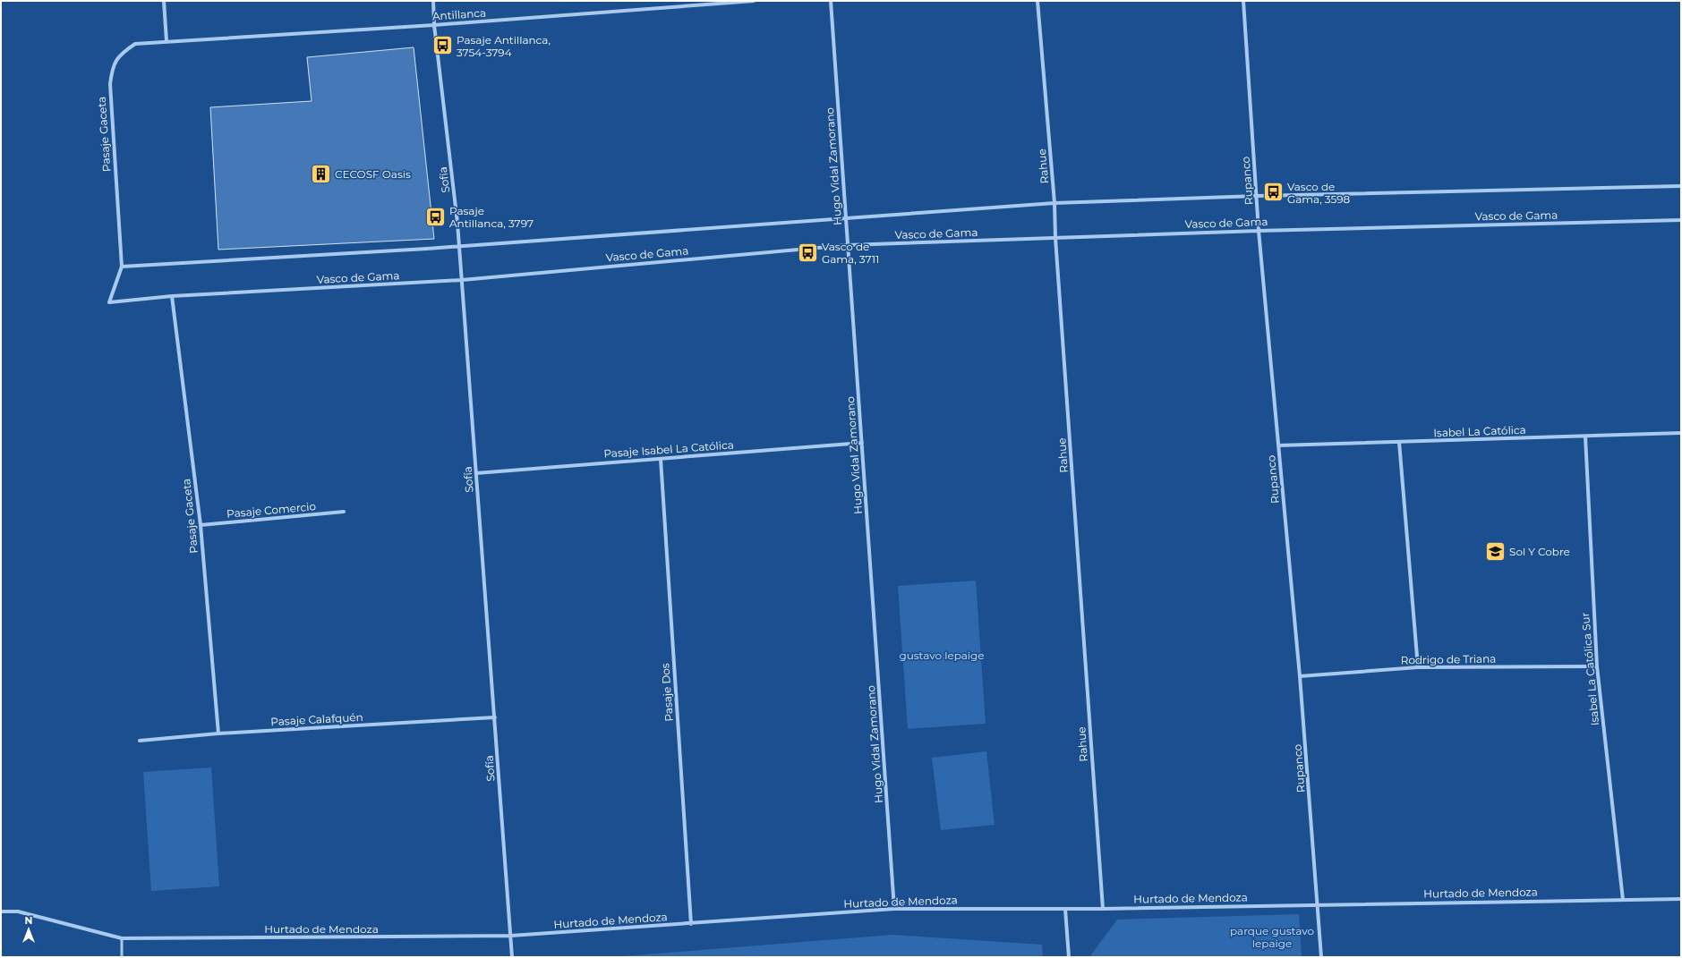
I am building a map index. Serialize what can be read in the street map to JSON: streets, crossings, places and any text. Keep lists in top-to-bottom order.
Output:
{
  "streets": {
    "street": [
      "Antillanca",
      "Pasaje Gaceta",
      "Hugo Vidal Zamorano",
      "Rahue",
      "Sofía",
      "Rupanco",
      "Vasco de Gama",
      "Isabel La Católica",
      "Pasaje Isabel La Católica",
      "Pasaje Comercio",
      "Rodrigo de Triana",
      "Isabel La Católica Sur",
      "Pasaje Dos",
      "Pasaje Calafquén",
      "Hurtado de Mendoza"
    ]
  },
  "crossings": [
    ["Antillanca", "Pasaje Gaceta"],
    ["Antillanca", "Sofía"],
    ["Pasaje Gaceta", "Vasco de Gama"],
    ["Pasaje Gaceta", "Pasaje Comercio"],
    ["Pasaje Gaceta", "Pasaje Calafquén"],
    ["Hugo Vidal Zamorano", "Vasco de Gama"],
    ["Hugo Vidal Zamorano", "Pasaje Isabel La Católica"],
    ["Hugo Vidal Zamorano", "Hurtado de Mendoza"],
    ["Rahue", "Vasco de Gama"],
    ["Rahue", "Hurtado de Mendoza"],
    ["Sofía", "Vasco de Gama"],
    ["Sofía", "Pasaje Isabel La Católica"],
    ["Sofía", "Pasaje Calafquén"],
    ["Sofía", "Hurtado de Mendoza"],
    ["Rupanco", "Vasco de Gama"],
    ["Rupanco", "Isabel La Católica"],
    ["Rupanco", "Rodrigo de Triana"],
    ["Rupanco", "Hurtado de Mendoza"],
    ["Isabel La Católica", "Isabel La Católica Sur"],
    ["Pasaje Isabel La Católica", "Pasaje Dos"],
    ["Rodrigo de Triana", "Isabel La Católica Sur"],
    ["Isabel La Católica Sur", "Hurtado de Mendoza"],
    ["Pasaje Dos", "Hurtado de Mendoza"]
  ],
  "parks": ["gustavo lepaige", "parque gustavo lepaige"],
  "places": {
    "bus stop": [
      "Pasaje Antillanca, 3754-3794",
      "Vasco de Gama, 3598",
      "Pasaje Antillanca, 3797",
      "Vasco de Gama, 3711"
    ],
    "building": ["CECOSF Oasis"],
    "school or university": ["Sol Y Cobre"]
  },
  "north": "top"
}
